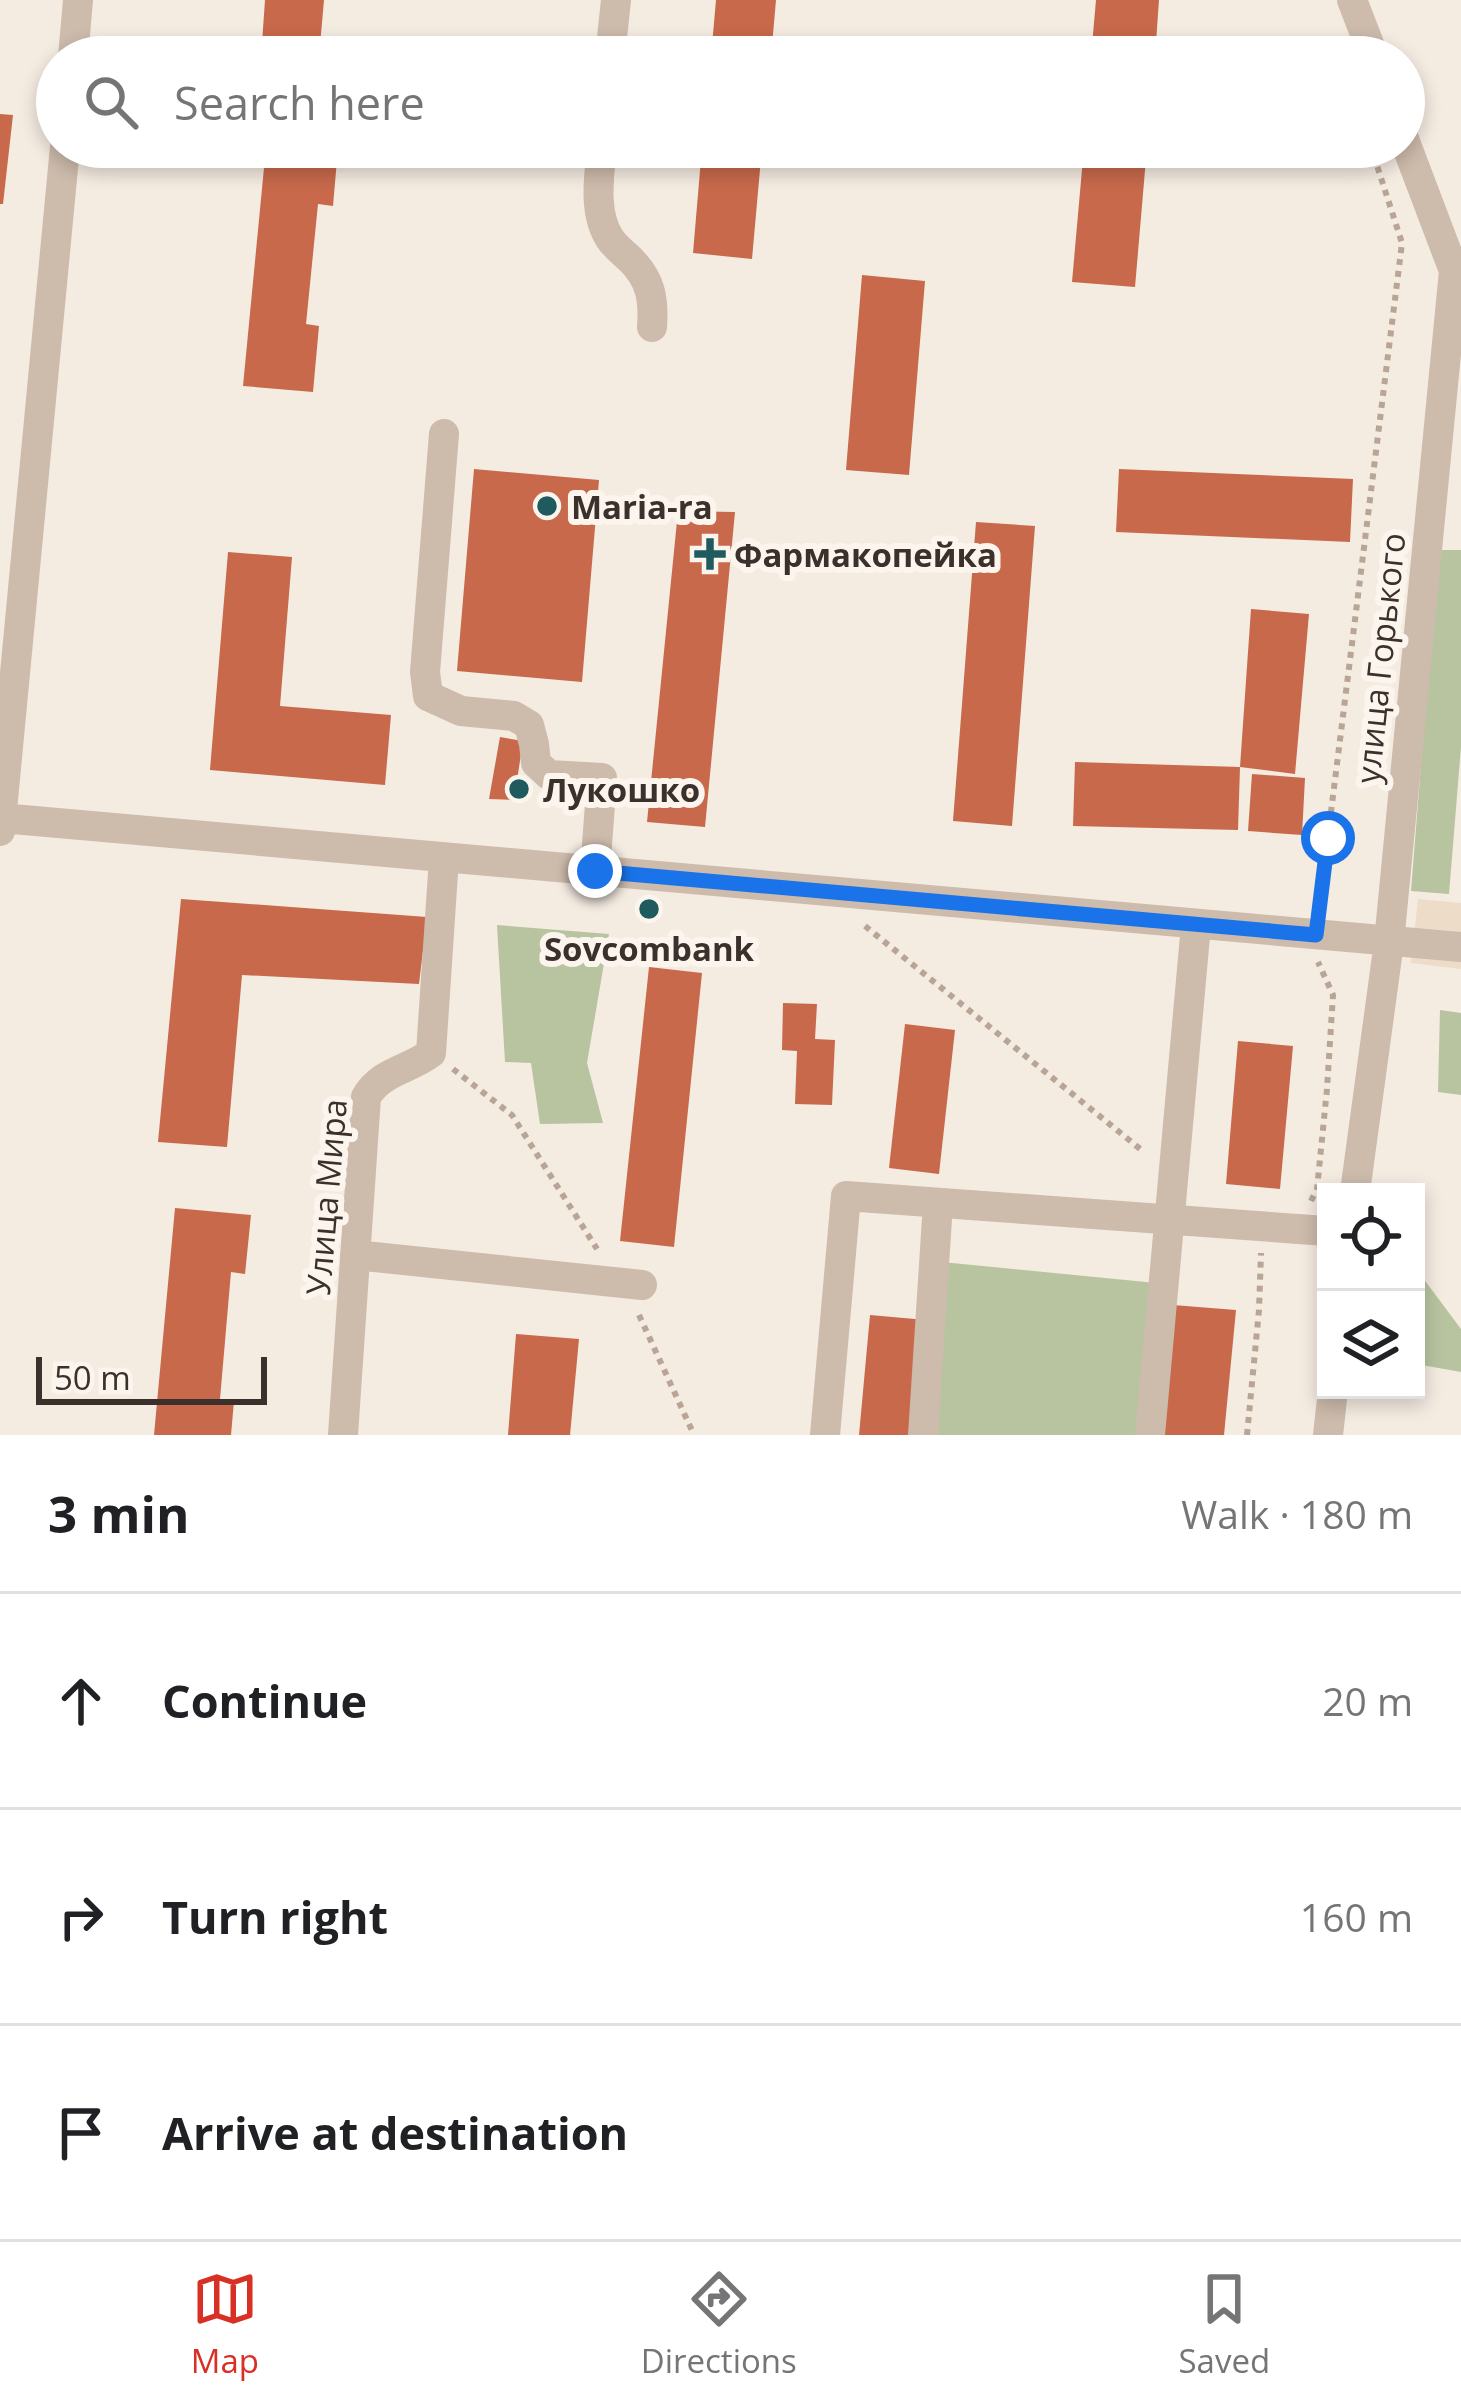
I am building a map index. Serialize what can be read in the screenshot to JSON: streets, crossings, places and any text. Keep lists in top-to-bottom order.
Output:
{
  "streets": {
    "street": ["улица Горького", "Улица Мира"]
  },
  "places": {
    "other": ["Maria-ra", "Лукошко", "Sovcombank"],
    "health": ["Фармакопейка"]
  },
  "scale_bar": "50 m",
  "page": {
    "search": "Search here",
    "scale": "50 m",
    "heading": ["3 min", "Walk · 180 m"],
    "list": [
      ["Continue", "20 m"],
      ["Turn right", "160 m"],
      "Arrive at destination"
    ],
    "nav": ["Map", "Directions", "Saved"]
  }
}
